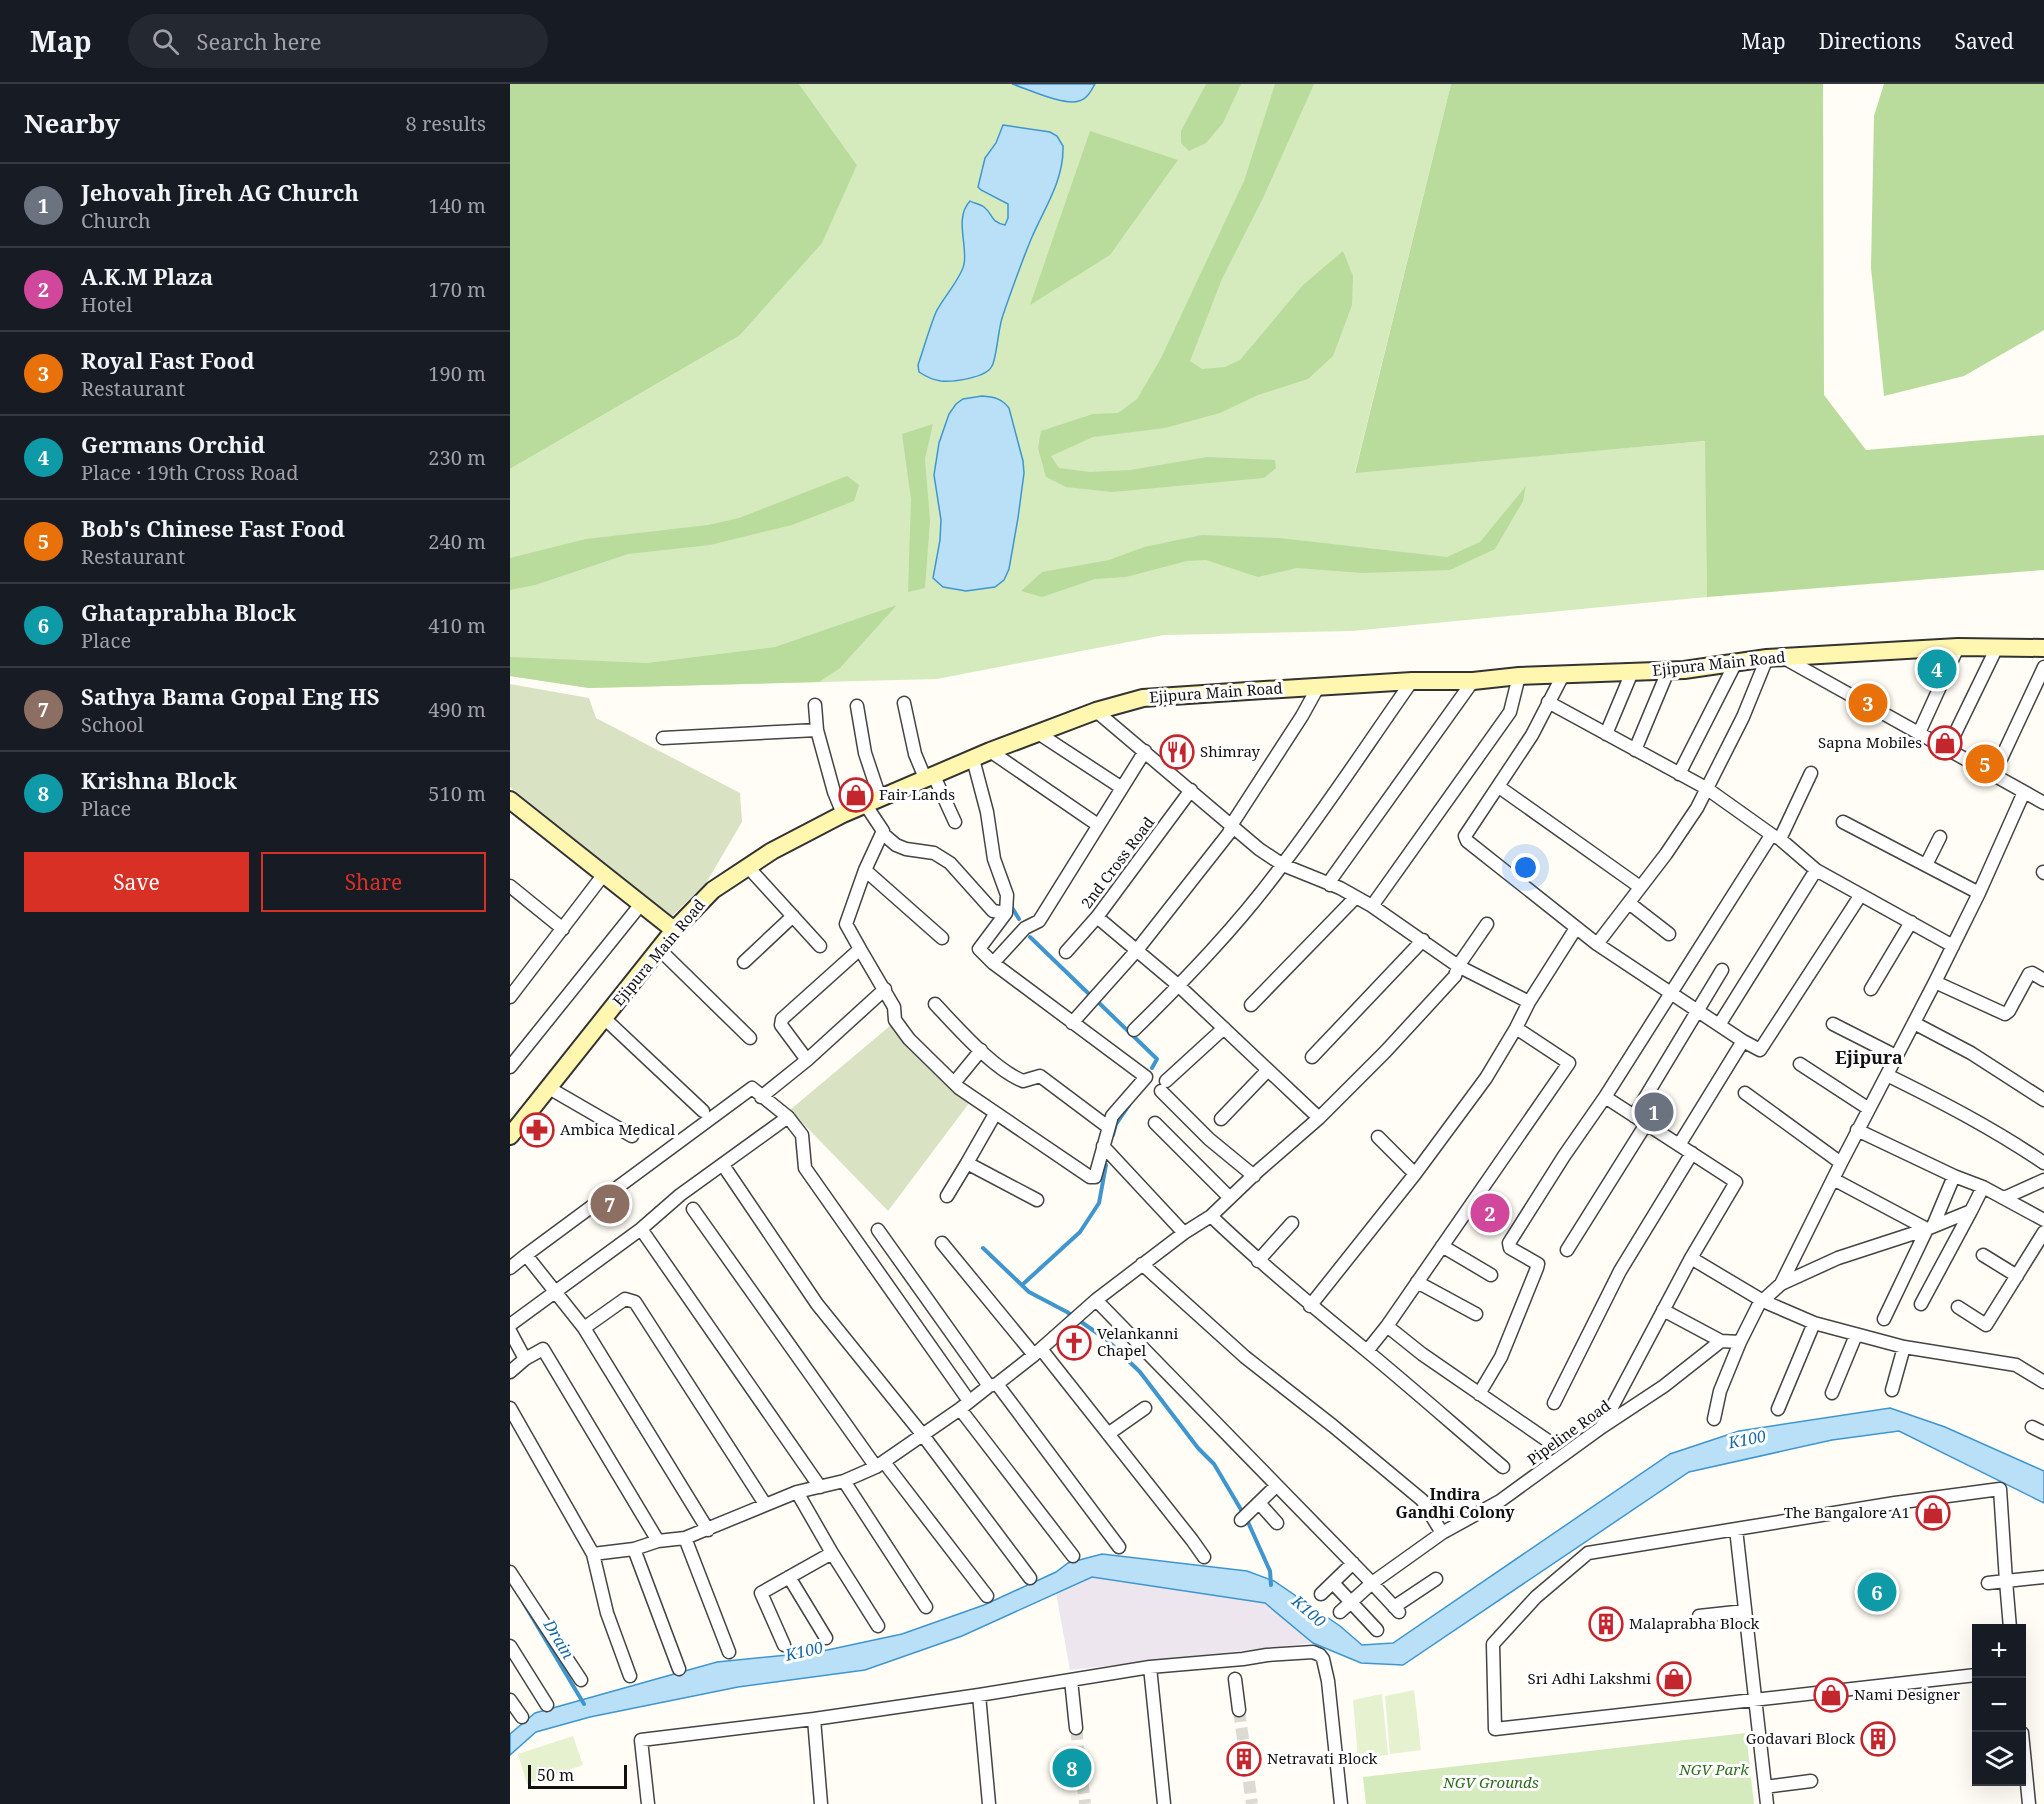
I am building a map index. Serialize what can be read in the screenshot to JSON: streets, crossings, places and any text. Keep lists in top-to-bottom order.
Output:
{
  "streets": {
    "street": ["Ejipura Main Road", "2nd Cross Road", "Pipeline Road"]
  },
  "districts": ["Ejipura", "Indira Gandhi Colony"],
  "water": ["K100", "Drain"],
  "parks": ["NGV Park", "NGV Grounds"],
  "places": {
    "shop": [
      "Sapna Mobiles",
      "Fair Lands",
      "The Bangalore A1",
      "Sri Adhi Lakshmi",
      "Nami Designer"
    ],
    "restaurant": ["Shimray"],
    "pharmacy": ["Ambica Medical"],
    "church": ["Velankanni Chapel"],
    "building": ["Malaprabha Block", "Godavari Block", "Netravati Block"]
  },
  "scale_bar": "50 m",
  "page": {
    "header": "Map",
    "search": "Search here",
    "nav": ["Map", "Directions", "Saved"],
    "heading": ["Nearby", "8 results"],
    "list": [
      {
        "mark": "1",
        "name": "Jehovah Jireh AG Church",
        "note": "Church",
        "value": "140 m"
      },
      {
        "mark": "2",
        "name": "A.K.M Plaza",
        "note": "Hotel",
        "value": "170 m"
      },
      {
        "mark": "3",
        "name": "Royal Fast Food",
        "note": "Restaurant",
        "value": "190 m"
      },
      {
        "mark": "4",
        "name": "Germans Orchid",
        "note": "Place · 19th Cross Road",
        "value": "230 m"
      },
      {
        "mark": "5",
        "name": "Bob's Chinese Fast Food",
        "note": "Restaurant",
        "value": "240 m"
      },
      {
        "mark": "6",
        "name": "Ghataprabha Block",
        "note": "Place",
        "value": "410 m"
      },
      {
        "mark": "7",
        "name": "Sathya Bama Gopal Eng HS",
        "note": "School",
        "value": "490 m"
      },
      {
        "mark": "8",
        "name": "Krishna Block",
        "note": "Place",
        "value": "510 m"
      }
    ],
    "pins": [
      "4",
      "3",
      "5",
      "1",
      "7",
      "2",
      "6",
      "8"
    ],
    "buttons": ["Save", "Share"],
    "map_buttons": ["+", "−"],
    "scale": "50 m"
  }
}
